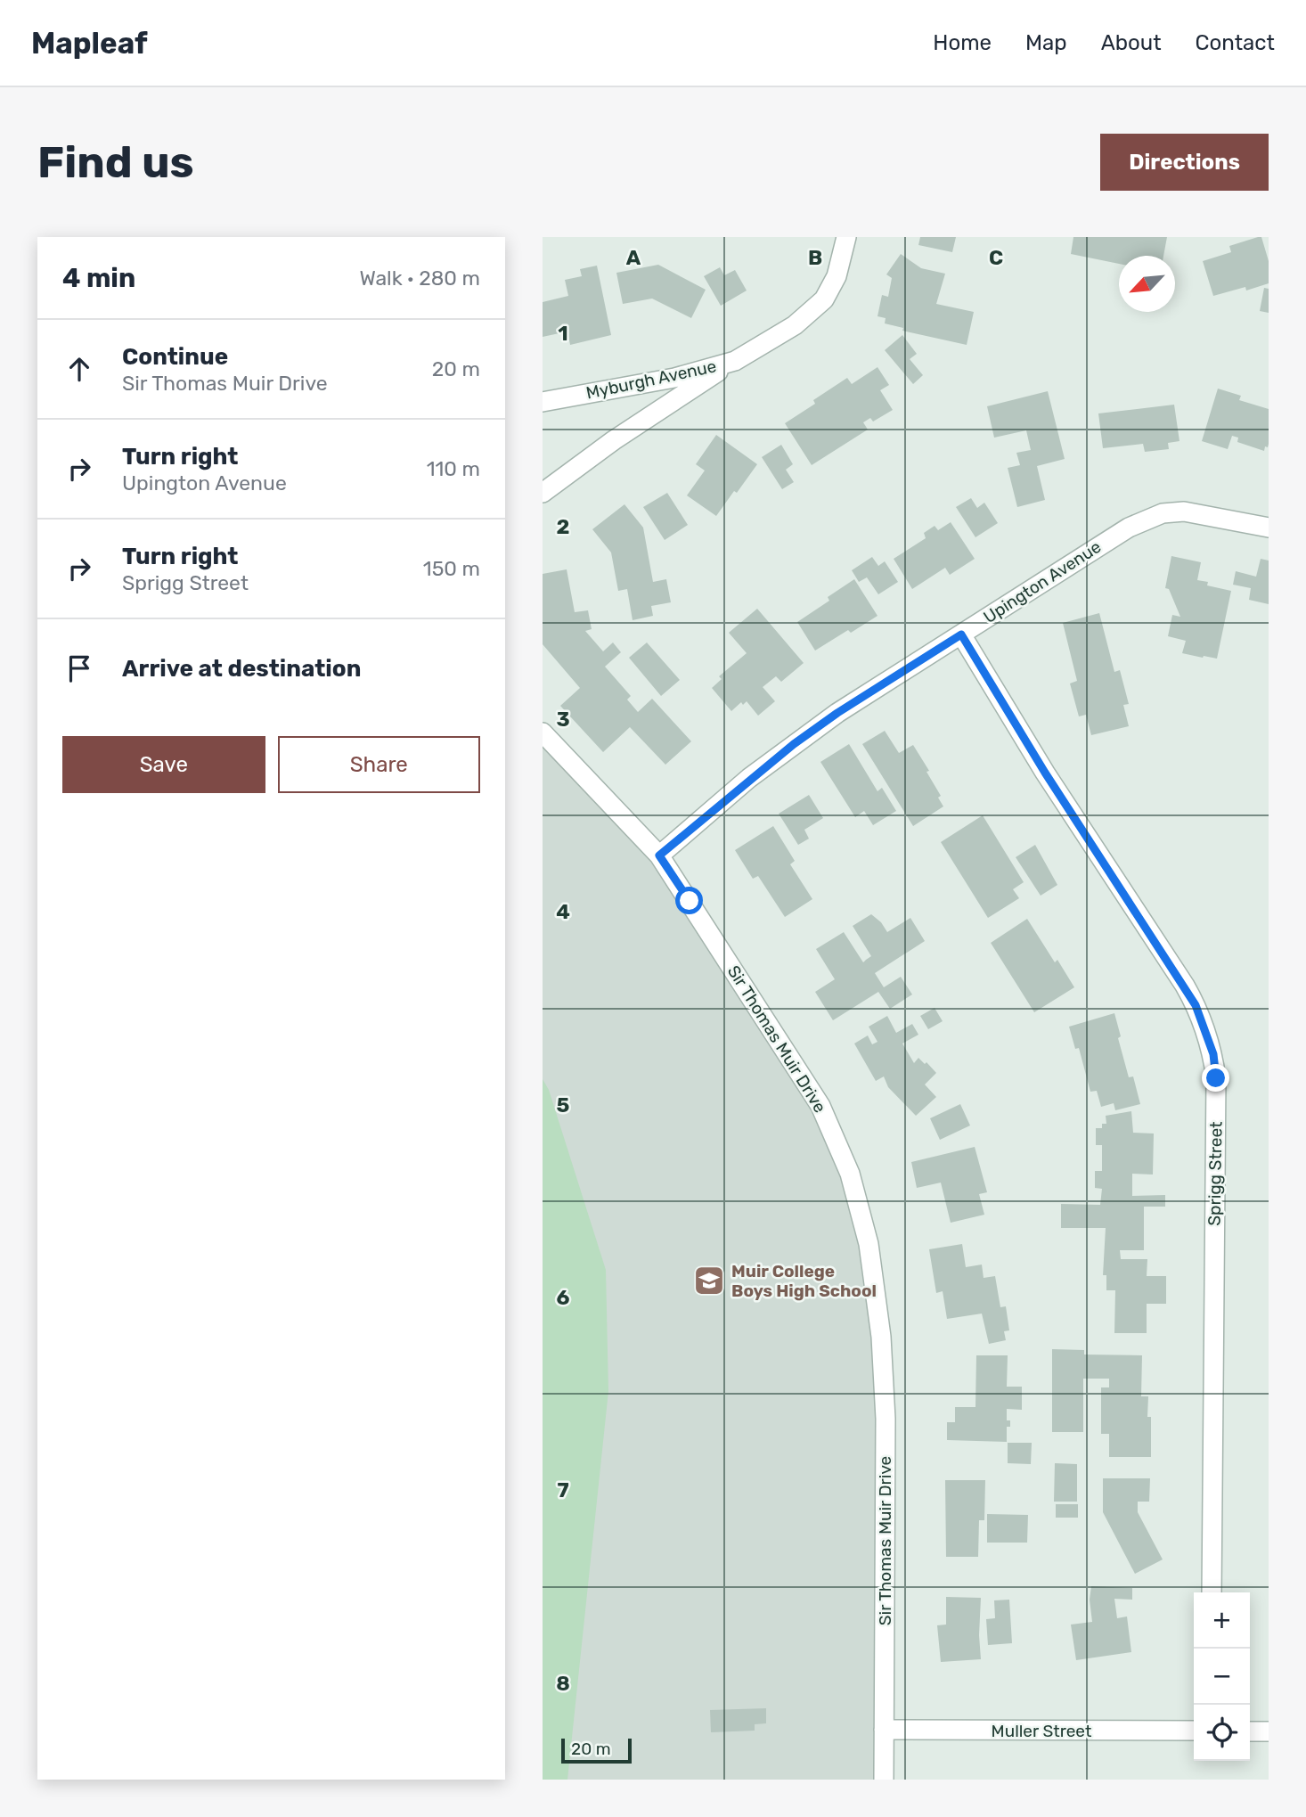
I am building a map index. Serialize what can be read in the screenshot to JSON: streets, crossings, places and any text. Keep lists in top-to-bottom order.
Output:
{
  "streets": {
    "street": [
      "Myburgh Avenue",
      "Upington Avenue",
      "Sir Thomas Muir Drive",
      "Sprigg Street",
      "Muller Street"
    ]
  },
  "crossings": [
    ["Upington Avenue", "Sir Thomas Muir Drive"],
    ["Upington Avenue", "Sprigg Street"],
    ["Sir Thomas Muir Drive", "Muller Street"]
  ],
  "places": {
    "school or university": ["Muir College Boys High School"]
  },
  "scale_bar": "20 m",
  "north": "bottom left",
  "page": {
    "header": "Mapleaf",
    "nav": [
      "Home",
      "Map",
      "About",
      "Contact"
    ],
    "buttons": [
      "Directions",
      ["Save", "Share"]
    ],
    "title": "Find us",
    "heading": ["4 min", "Walk · 280 m"],
    "list": [
      ["Continue", "Sir Thomas Muir Drive", "20 m"],
      ["Turn right", "Upington Avenue", "110 m"],
      ["Turn right", "Sprigg Street", "150 m"],
      "Arrive at destination"
    ],
    "map_buttons": ["+", "−"],
    "scale": "20 m"
  },
  "grid": {
    "columns": ["A", "B", "C"],
    "rows": [
      "1",
      "2",
      "3",
      "4",
      "5",
      "6",
      "7",
      "8"
    ]
  }
}
